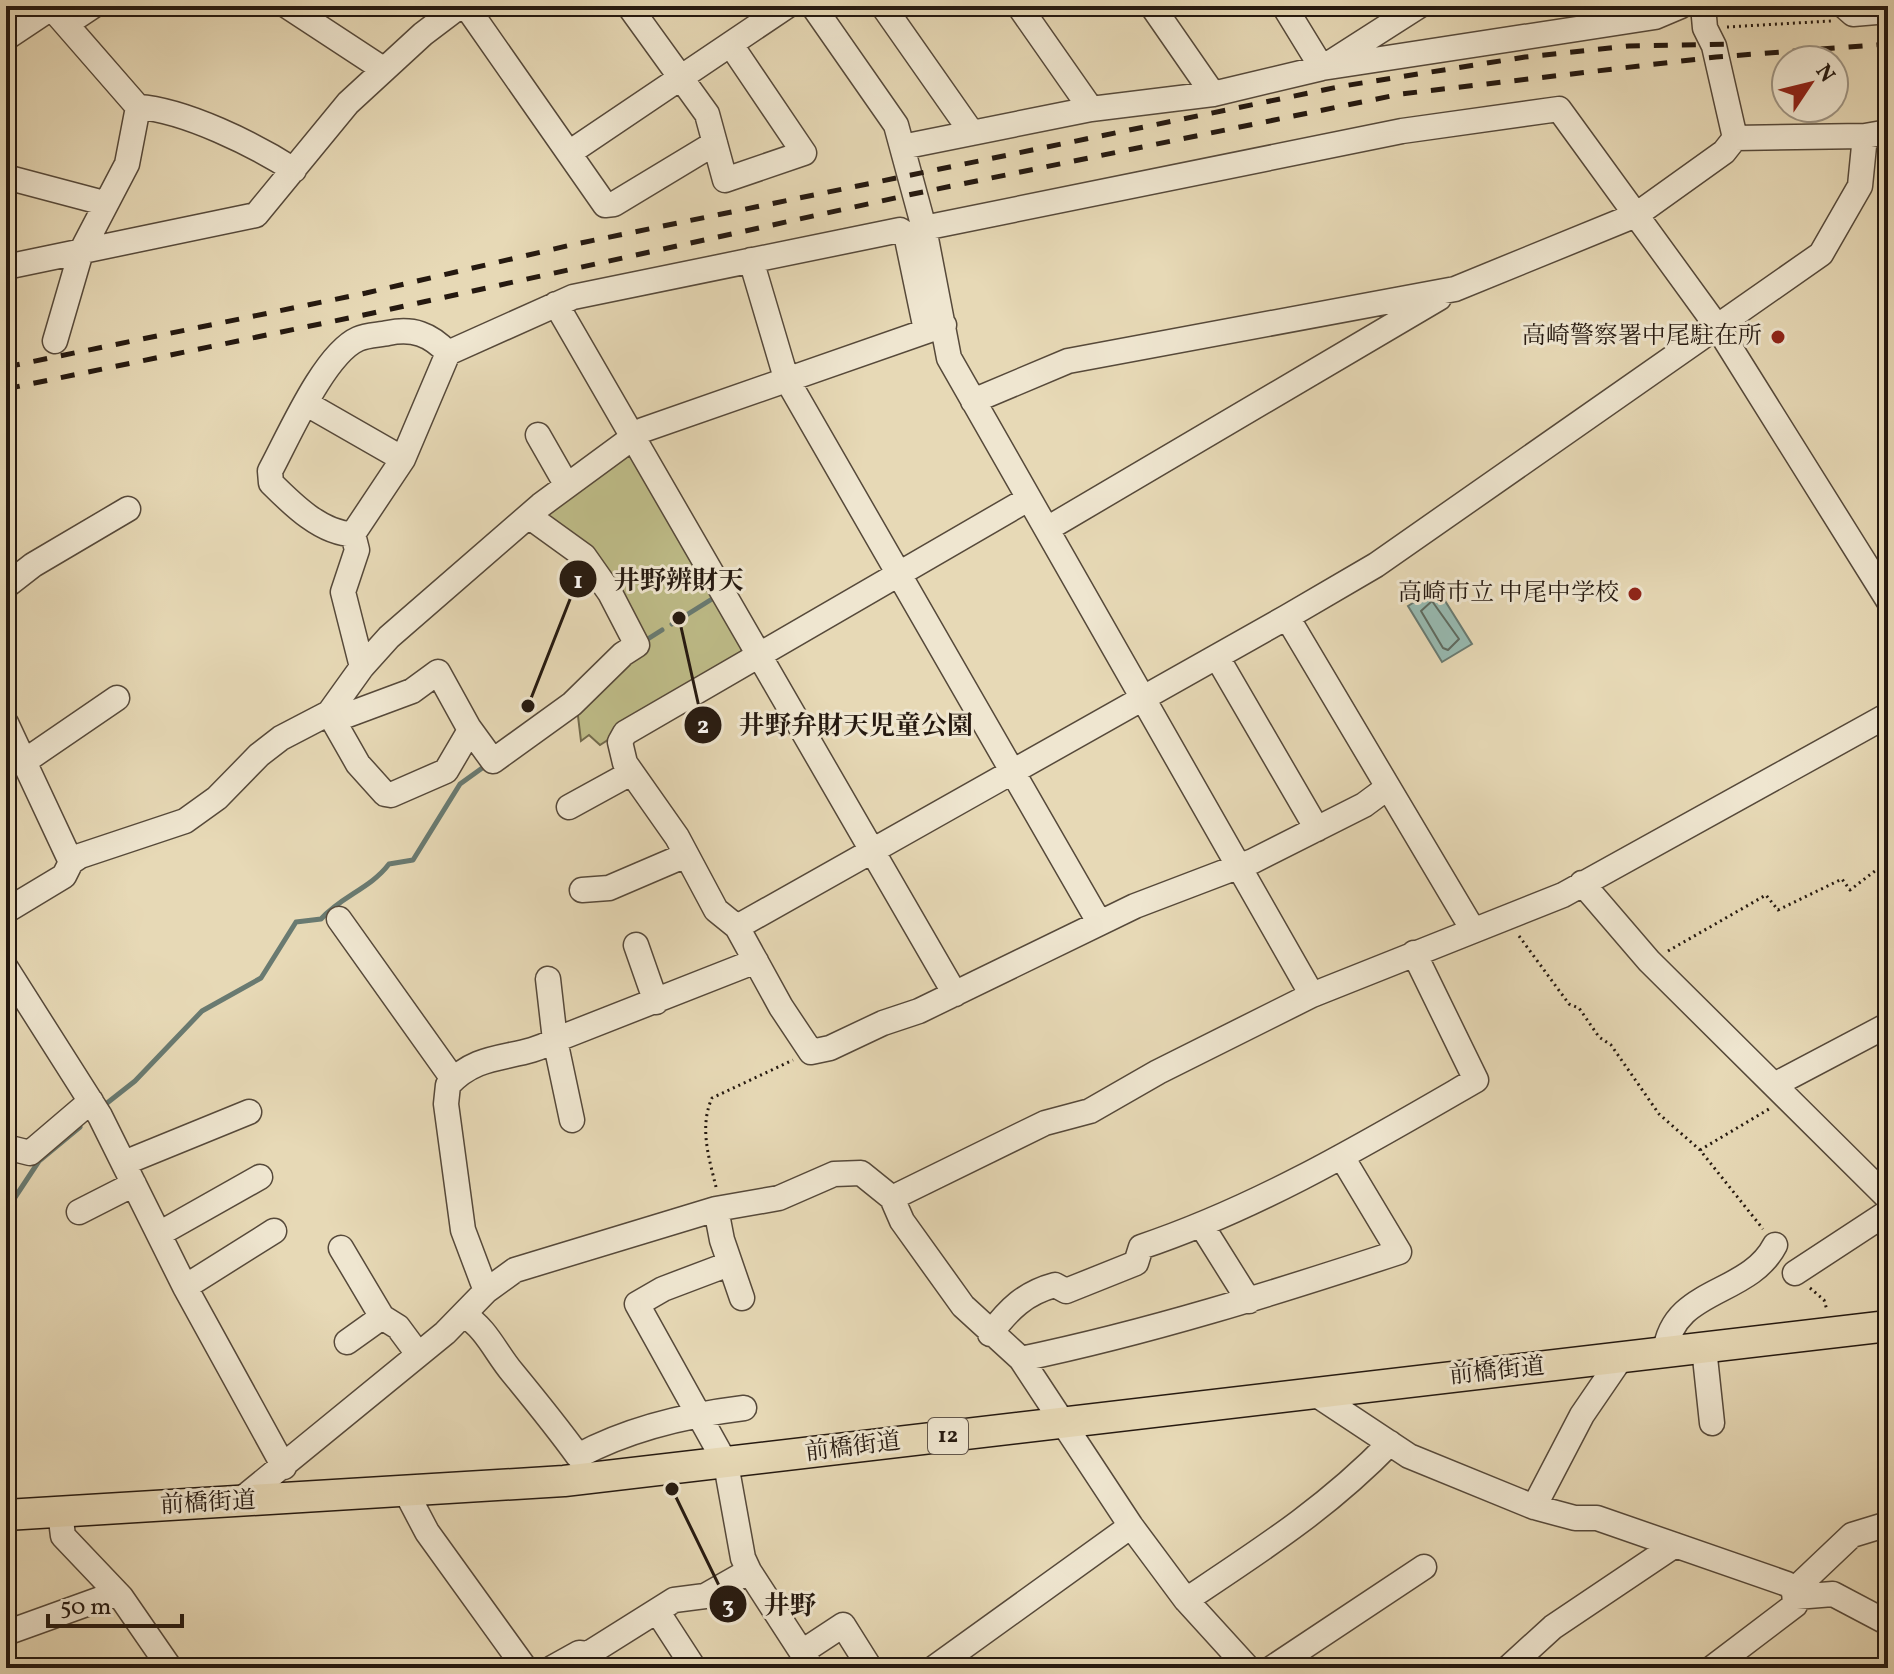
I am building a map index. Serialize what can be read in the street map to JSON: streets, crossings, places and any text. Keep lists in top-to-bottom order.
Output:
{
  "streets": {
    "main road": ["前橋街道", "12"]
  },
  "places": [
    "高崎警察署中尾駐在所",
    "高崎市立 中尾中学校",
    "井野弁財天児童公園",
    "井野辨財天",
    "井野"
  ],
  "scale_bar": "50 m",
  "north": "top right"
}
